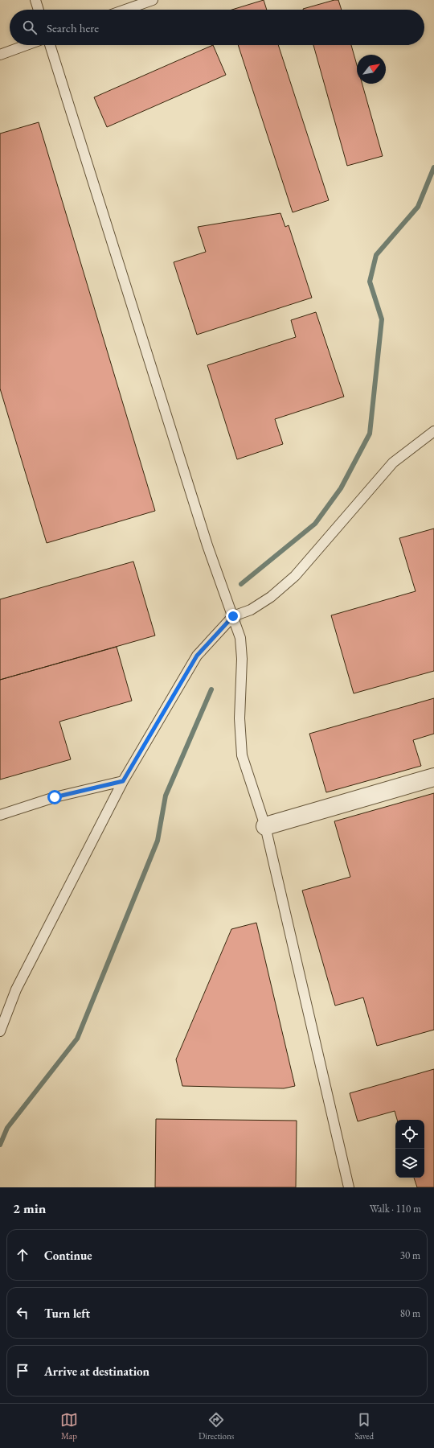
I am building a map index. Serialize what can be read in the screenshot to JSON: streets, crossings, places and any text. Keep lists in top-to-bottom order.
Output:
{
  "north": "top right",
  "page": {
    "search": "Search here",
    "heading": ["2 min", "Walk · 110 m"],
    "list": [
      ["Continue", "30 m"],
      ["Turn left", "80 m"],
      "Arrive at destination"
    ],
    "nav": ["Map", "Directions", "Saved"]
  }
}
